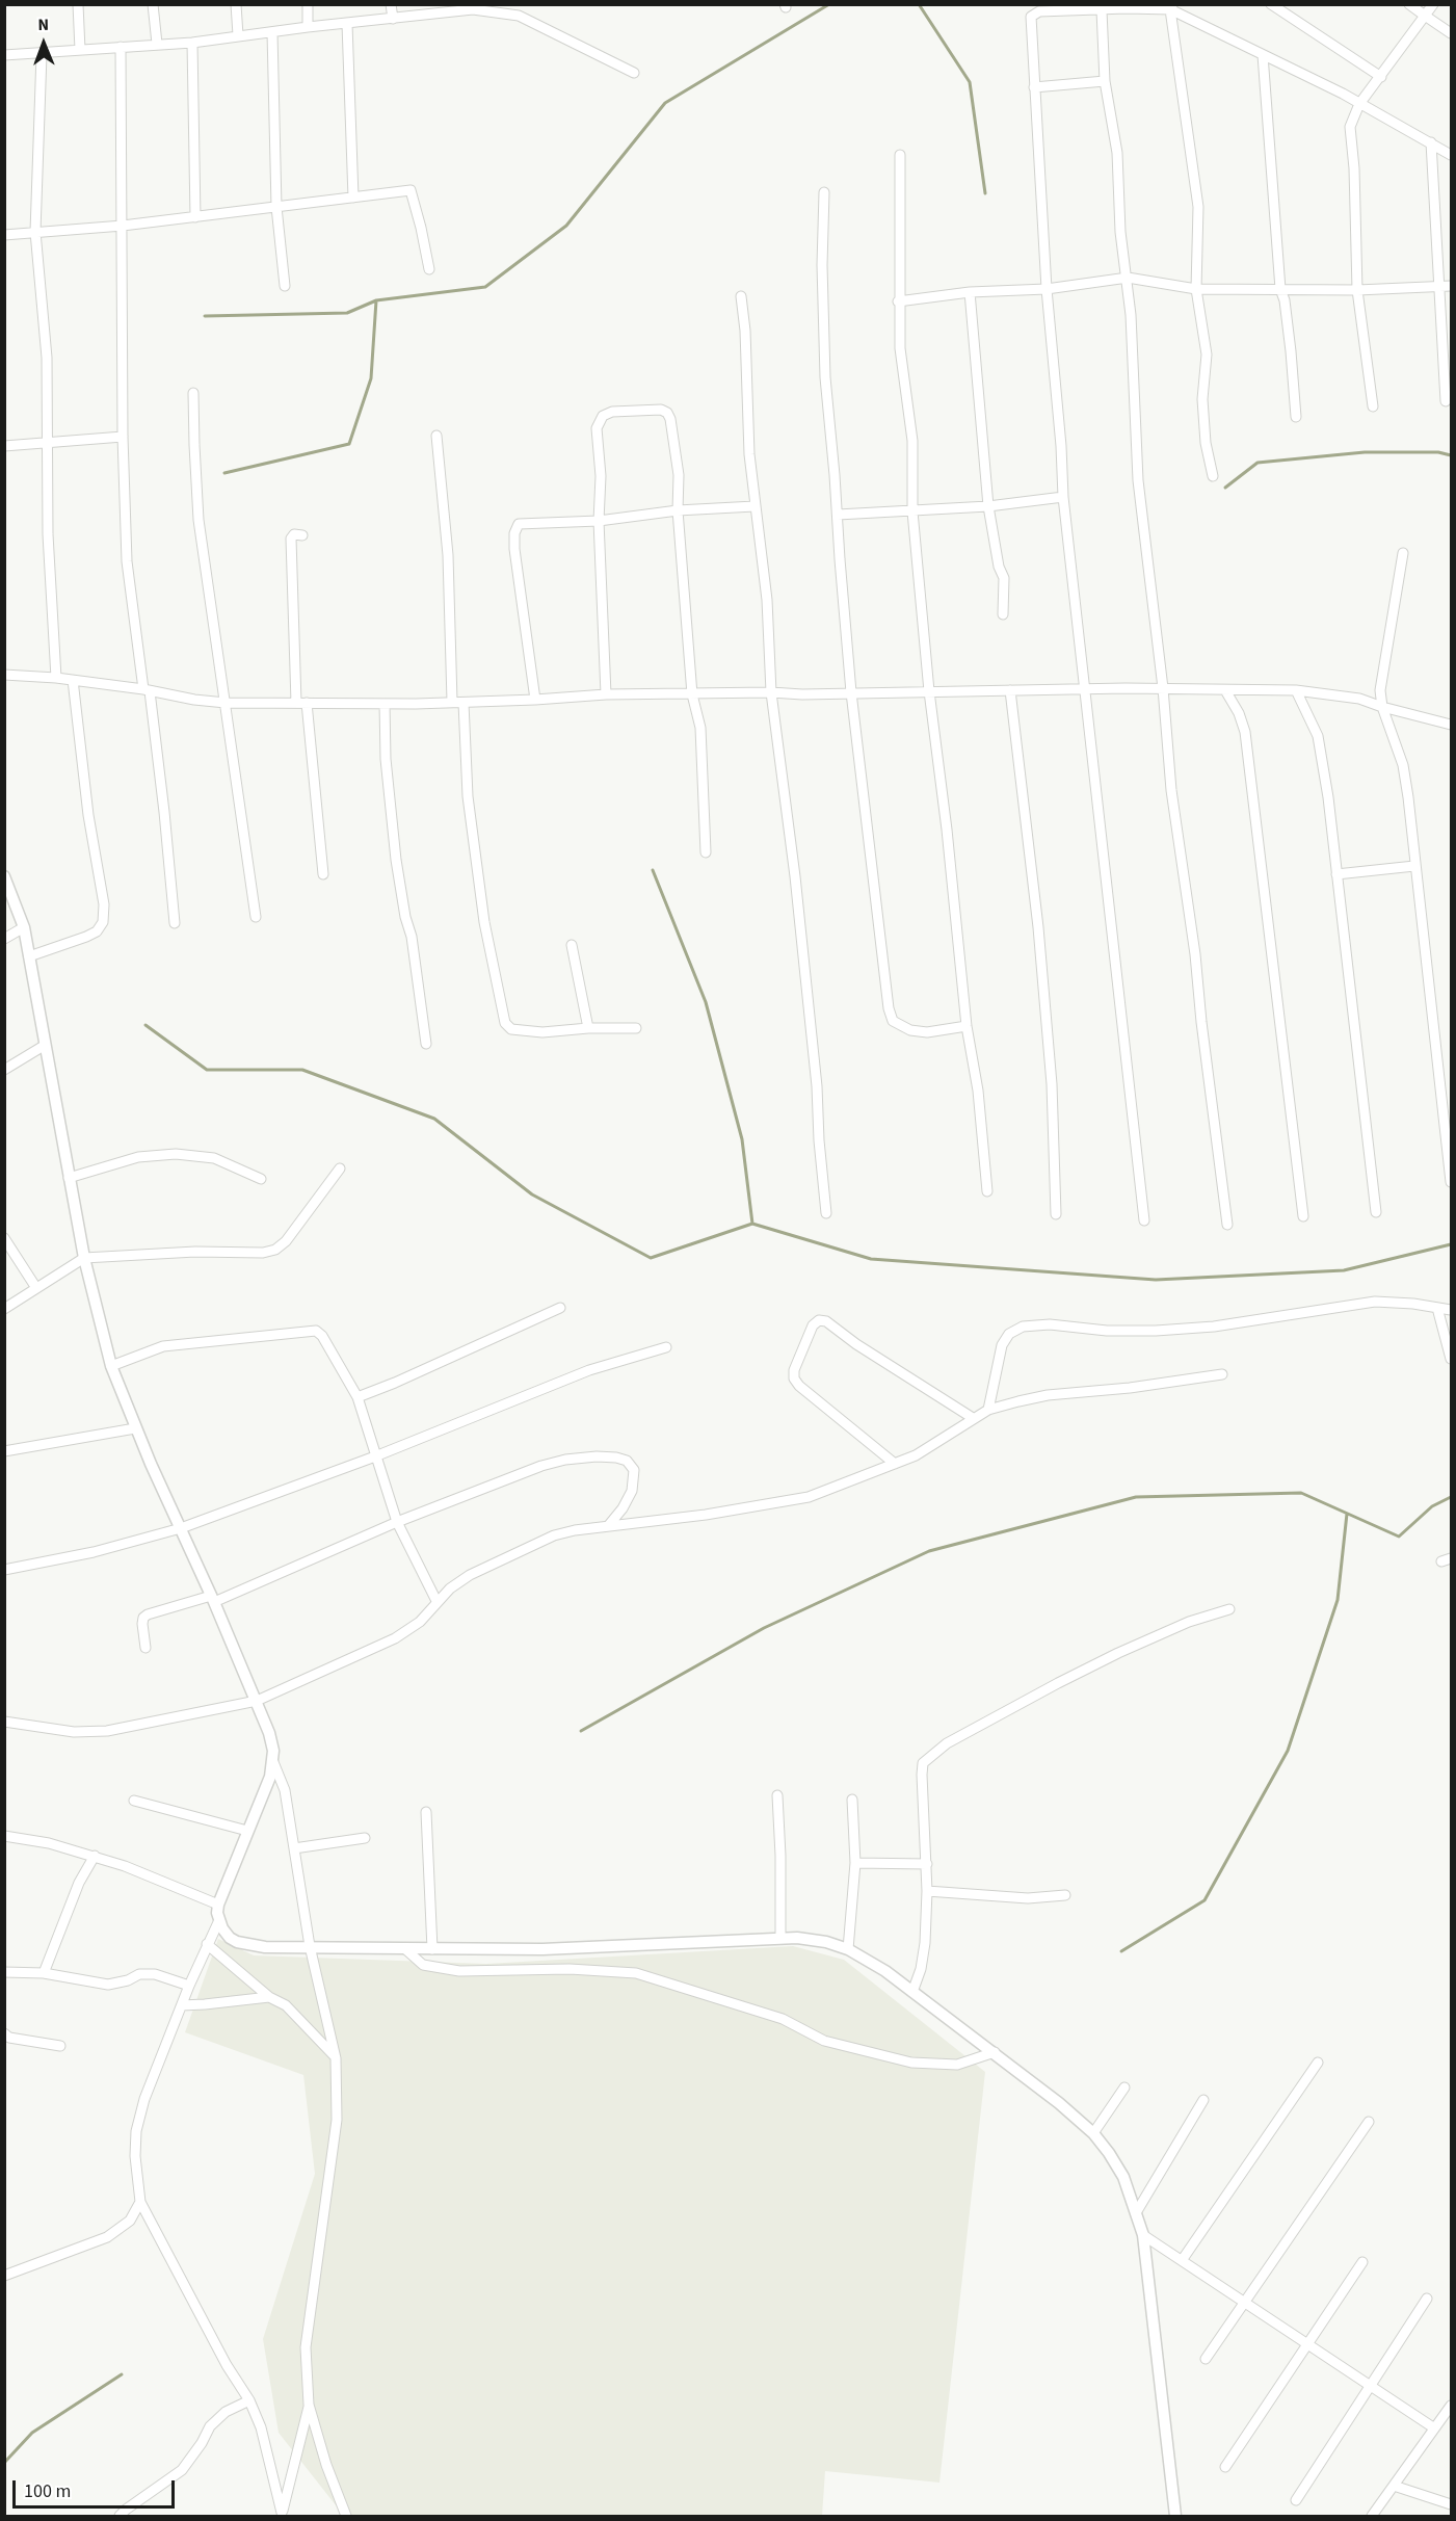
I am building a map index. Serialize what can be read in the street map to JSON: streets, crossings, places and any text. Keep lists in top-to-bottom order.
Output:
{
  "scale_bar": "100 m",
  "north": "top"
}
